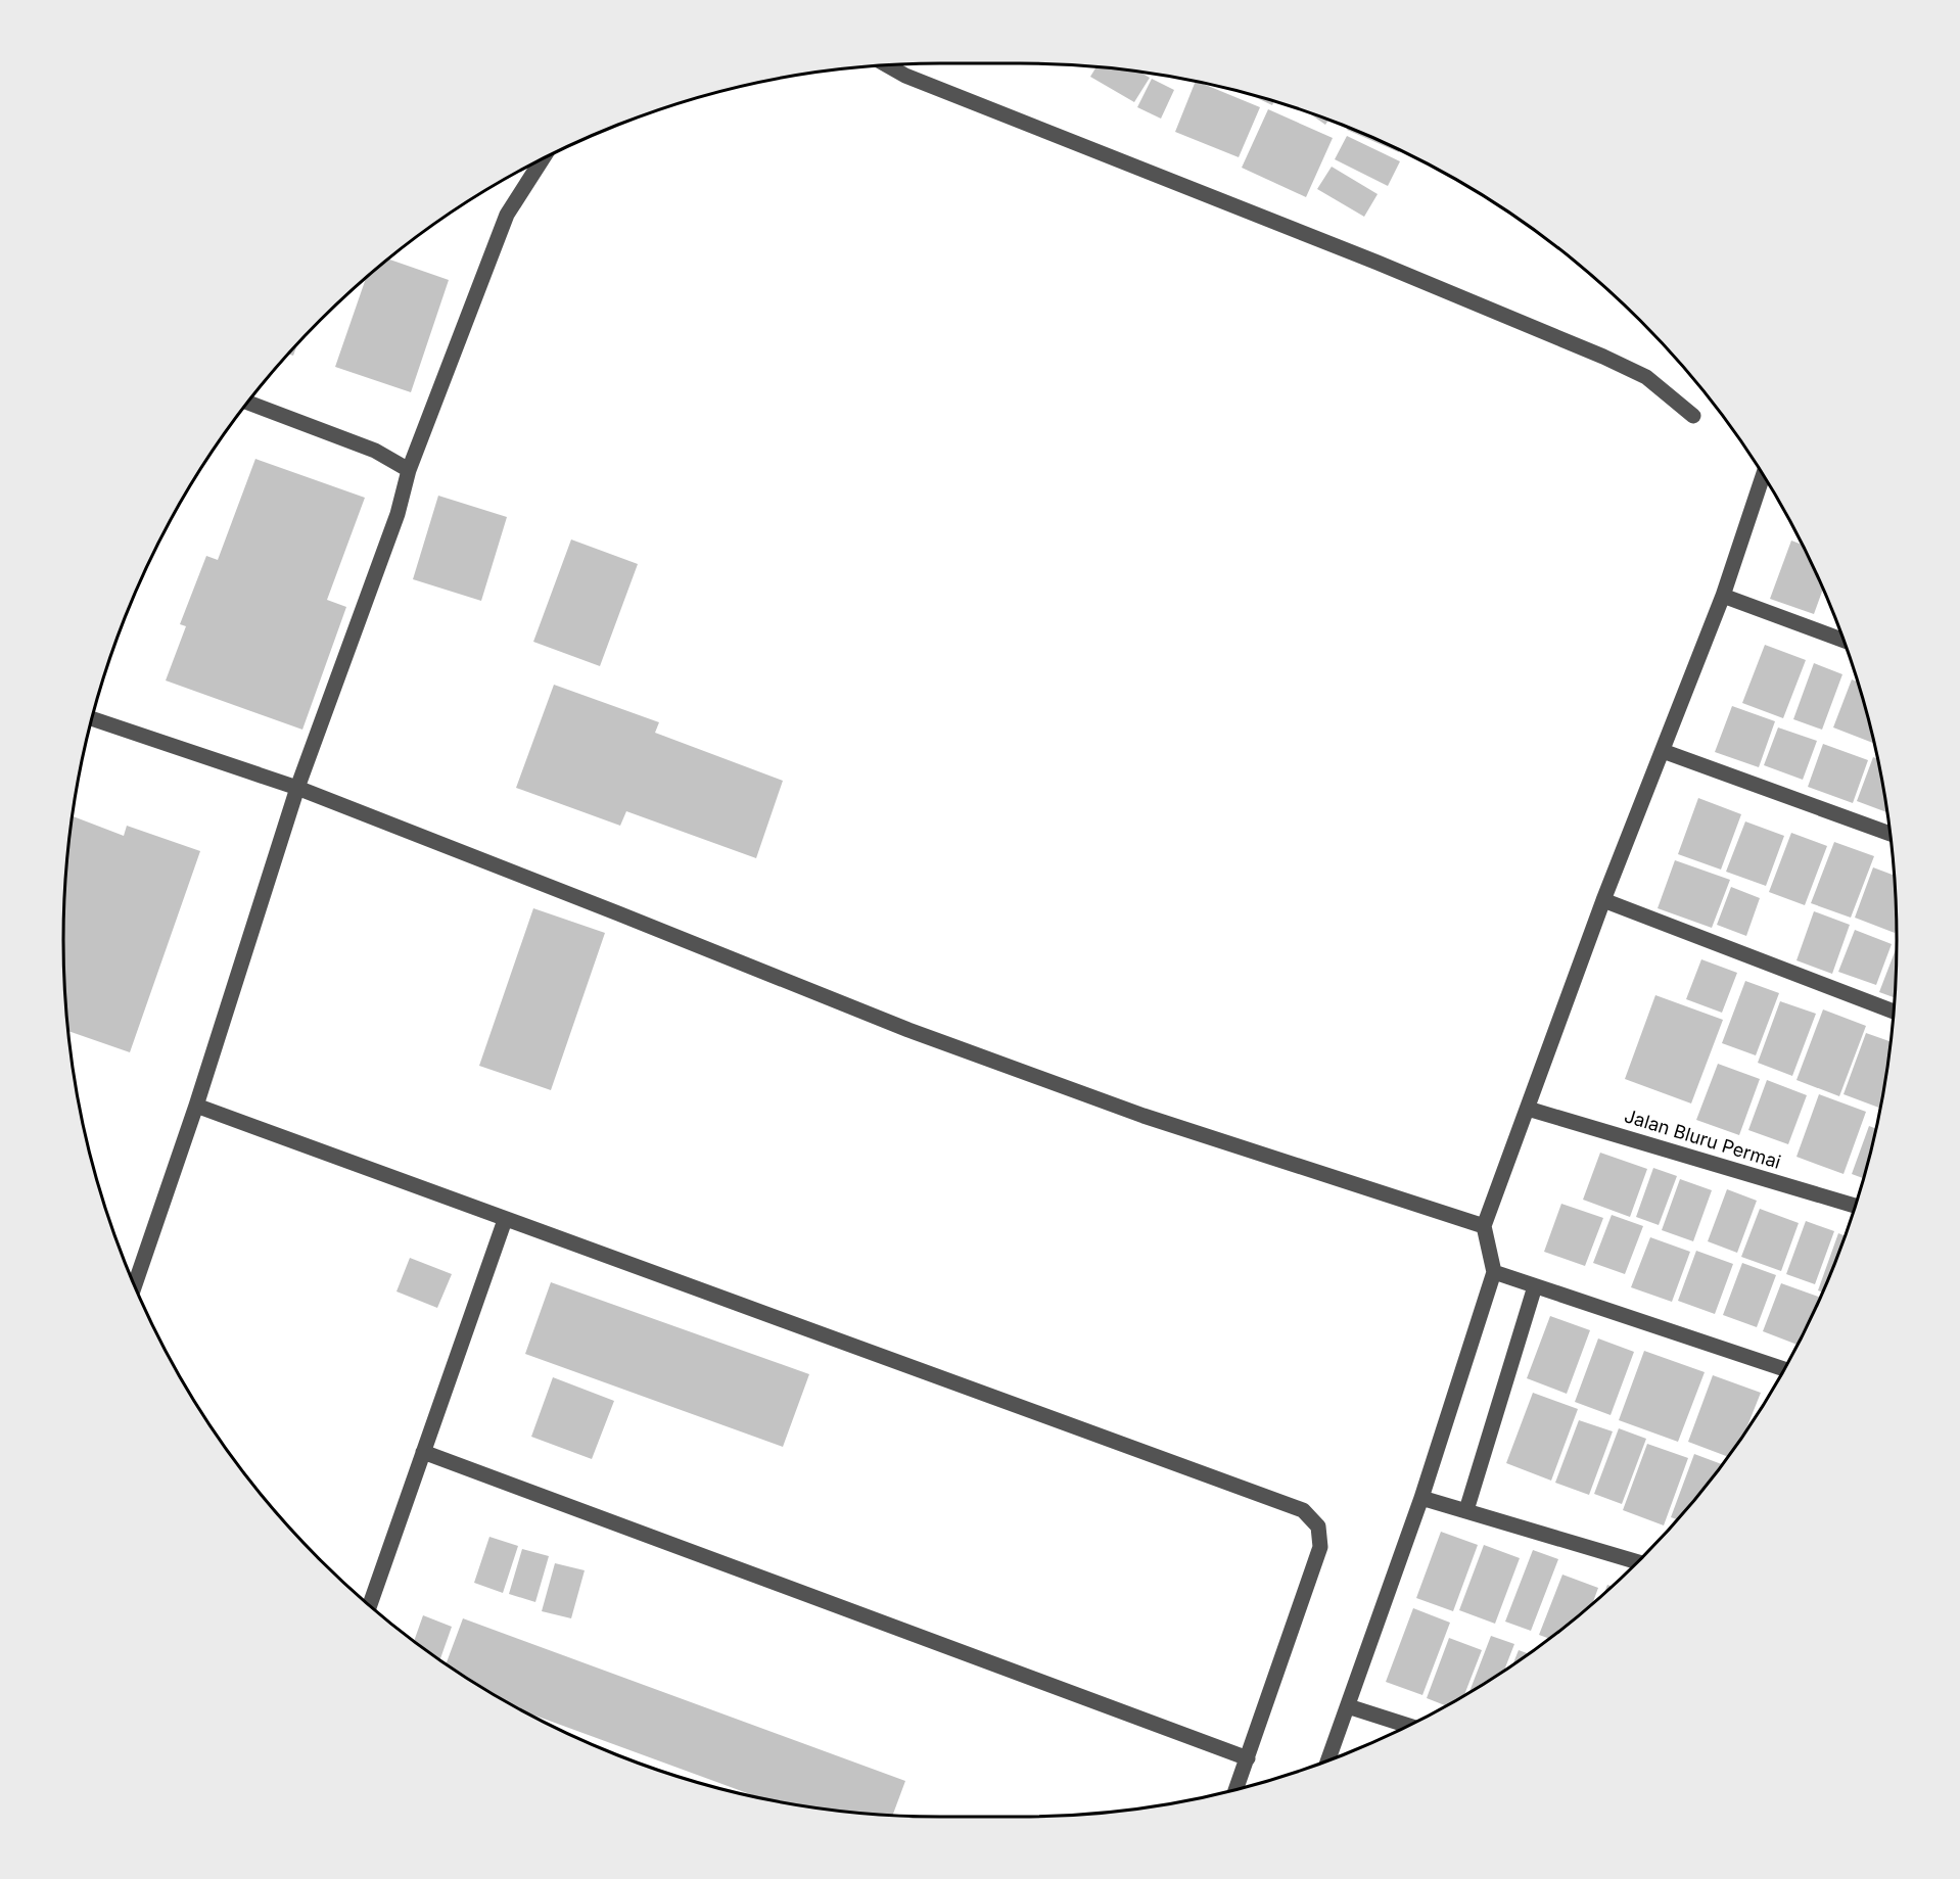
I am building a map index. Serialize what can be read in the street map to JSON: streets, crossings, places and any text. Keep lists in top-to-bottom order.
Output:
{
  "streets": {
    "street": ["Jalan Bluru Permai"]
  }
}
